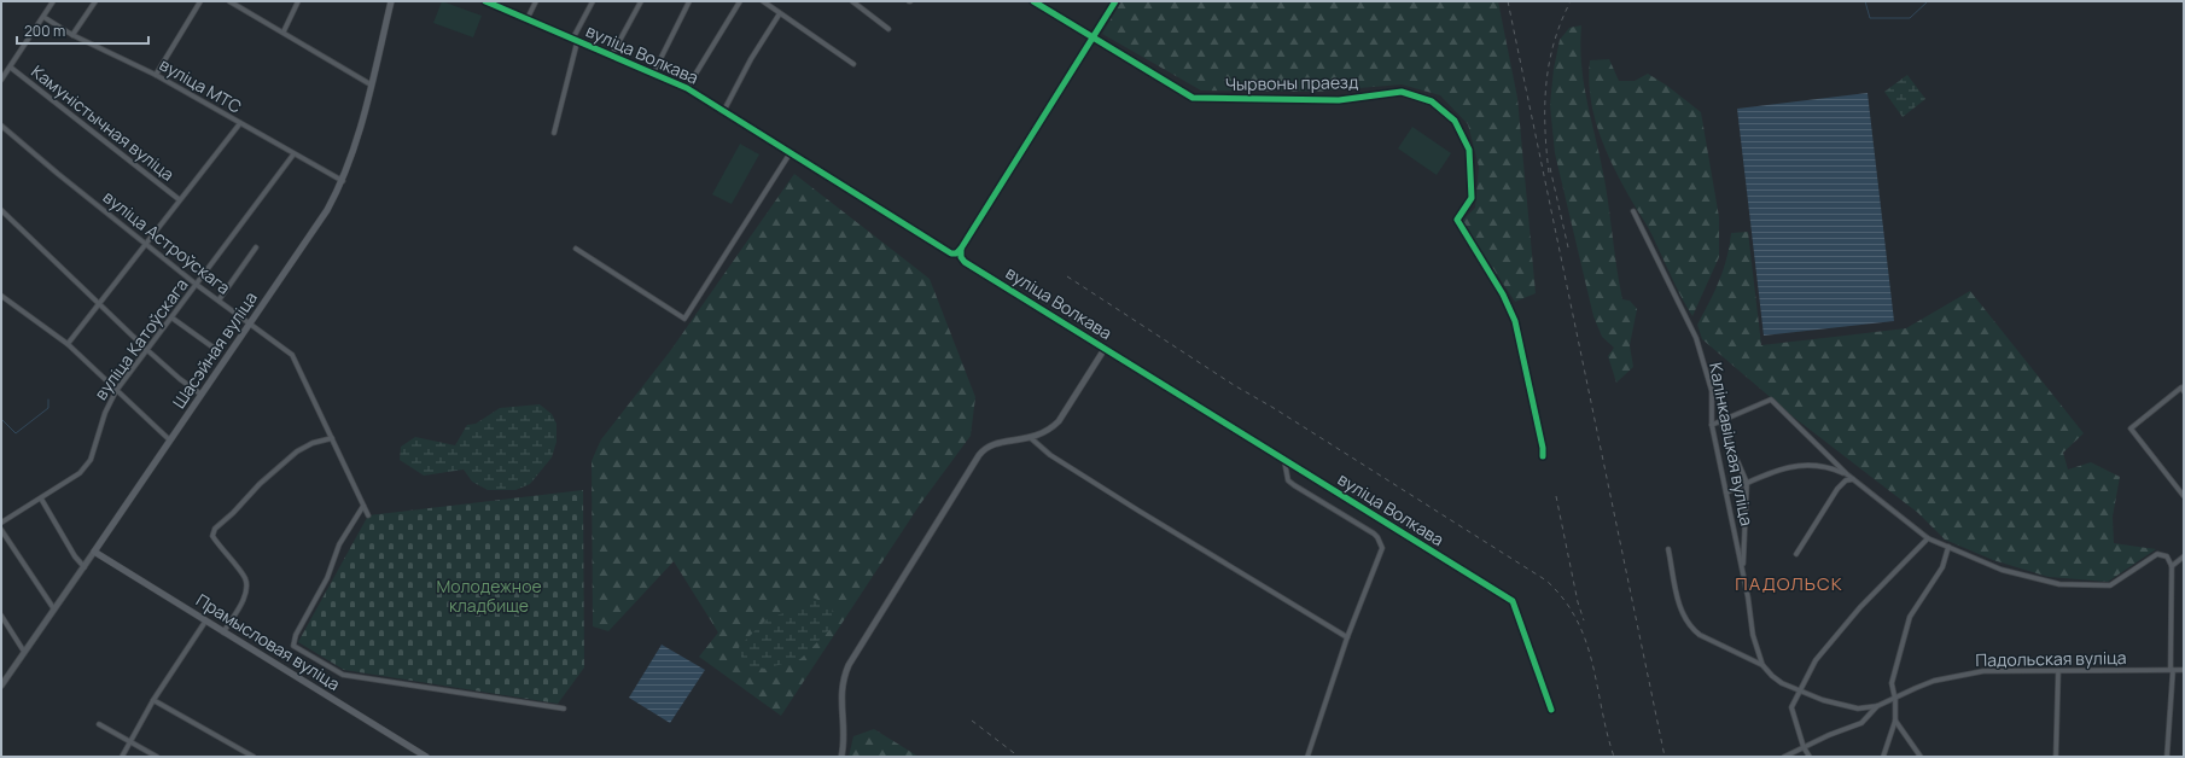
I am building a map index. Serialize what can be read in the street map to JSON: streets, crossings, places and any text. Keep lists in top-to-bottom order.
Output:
{
  "streets": {
    "main road": ["Шасэйная вуліца", "Прамысловая вуліца"],
    "street": [
      "вуліца Волкава",
      "Чырвоны праезд",
      "вуліца МТС",
      "Камуністычная вуліца",
      "вуліца Астроўскага",
      "вуліца Катоўскага",
      "Калінкавіцкая вуліца",
      "Падольская вуліца"
    ]
  },
  "crossings": [
    ["вуліца МТС", "вуліца Катоўскага"],
    ["вуліца МТС", "Шасэйная вуліца"],
    ["вуліца Астроўскага", "вуліца Катоўскага"],
    ["вуліца Астроўскага", "Шасэйная вуліца"],
    ["Шасэйная вуліца", "Прамысловая вуліца"]
  ],
  "districts": ["ПАДОЛЬСК"],
  "parks": ["Молодежное кладбище"],
  "scale_bar": "200 m"
}
